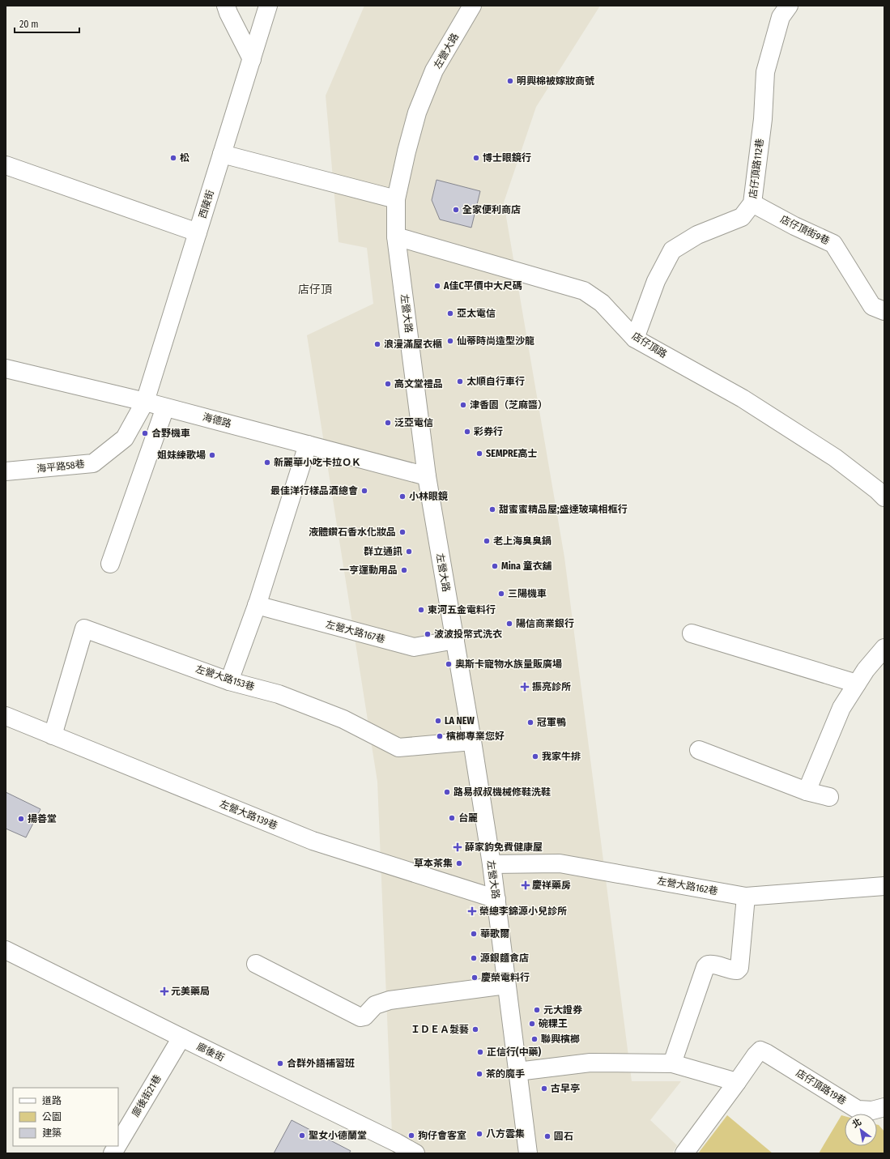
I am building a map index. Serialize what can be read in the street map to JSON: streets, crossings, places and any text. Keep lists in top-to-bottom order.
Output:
{
  "streets": {
    "street": [
      "左營大路",
      "店仔頂路112巷",
      "西陵街",
      "店仔頂街9巷",
      "店仔頂路",
      "海德路",
      "海平路58巷",
      "左營大路167巷",
      "左營大路153巷",
      "左營大路139巷",
      "左營大路162巷",
      "廍後街",
      "店仔頂路19巷",
      "廍後街21巷"
    ]
  },
  "crossings": [
    ["左營大路", "店仔頂路"],
    ["左營大路", "海德路"],
    ["左營大路", "左營大路167巷"],
    ["左營大路", "左營大路153巷"],
    ["左營大路", "左營大路139巷"],
    ["左營大路", "左營大路162巷"],
    ["店仔頂路112巷", "店仔頂街9巷"],
    ["店仔頂路112巷", "店仔頂路"],
    ["西陵街", "海德路"],
    ["西陵街", "海平路58巷"],
    ["海德路", "海平路58巷"],
    ["左營大路153巷", "左營大路139巷"],
    ["廍後街", "廍後街21巷"]
  ],
  "districts": ["店仔頂"],
  "places": {
    "other": [
      "明興棉被嫁妝商號",
      "松",
      "博士眼鏡行",
      "全家便利商店",
      "A佳C平價中大尺碼",
      "亞太電信",
      "仙蒂時尚造型沙龍",
      "浪漫滿屋衣櫃",
      "太順自行車行",
      "高文堂禮品",
      "津香園（芝麻醬）",
      "泛亞電信",
      "彩券行",
      "合野機車",
      "SEMPRE高士",
      "姐妹練歌場",
      "新麗華小吃卡拉ＯＫ",
      "最佳洋行樣品酒總會",
      "小林眼鏡",
      "甜蜜蜜精品屋;盛達玻璃相框行",
      "液體鑽石香水化妝品",
      "老上海臭臭鍋",
      "群立通訊",
      "Mina 童衣舖",
      "一亨運動用品",
      "三陽機車",
      "東河五金電料行",
      "陽信商業銀行",
      "波波投幣式洗衣",
      "奧斯卡寵物水族量販廣場",
      "LA NEW",
      "冠軍鴨",
      "檳榔專業您好",
      "我家牛排",
      "路易叔叔機械修鞋洗鞋",
      "台麗",
      "揚善堂",
      "草本茶集",
      "華歌爾",
      "源銀麵食店",
      "慶榮電料行",
      "元大證券",
      "碗粿王",
      "ＩＤＥＡ髮藝",
      "聯興檳榔",
      "正信行(中藥)",
      "合群外語補習班",
      "茶的魔手",
      "古早亭",
      "八方雲集",
      "聖女小德蘭堂",
      "狗仔會客室",
      "圓石"
    ],
    "health": [
      "振亮診所",
      "薛家鈞免費健康屋",
      "慶祥藥房",
      "榮總李錦源小兒診所",
      "元美藥局"
    ]
  },
  "legend": ["道路", "公園", "建築"],
  "scale_bar": "20 m",
  "north": "top left"
}
